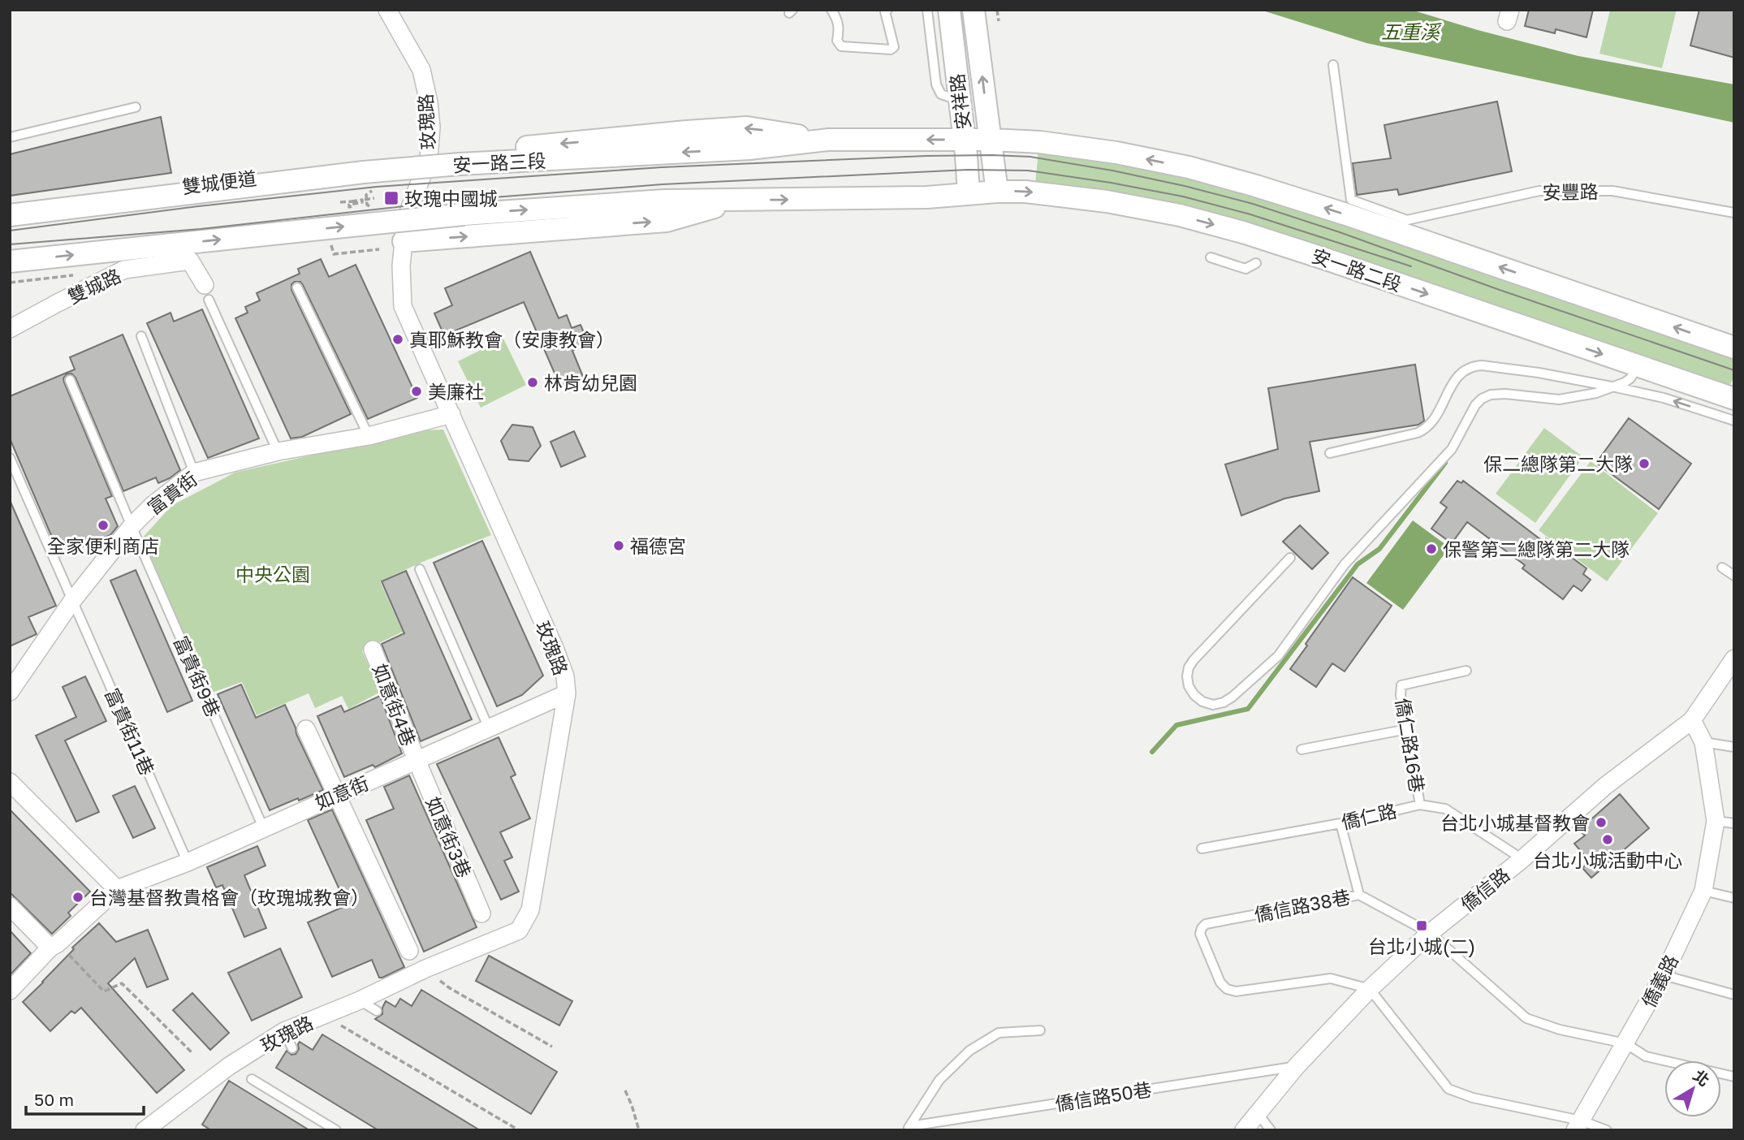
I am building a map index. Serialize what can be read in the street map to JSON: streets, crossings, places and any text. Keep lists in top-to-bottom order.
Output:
{
  "streets": {
    "street": [
      "安祥路",
      "玫瑰路",
      "安一路三段",
      "雙城便道",
      "安一路二段",
      "雙城路",
      "富貴街",
      "如意街4巷",
      "如意街",
      "如意街3巷",
      "僑信路",
      "僑義路"
    ],
    "lane": [
      "安豐路",
      "富貴街9巷",
      "富貴街11巷",
      "僑仁路16巷",
      "僑仁路",
      "僑信路38巷",
      "僑信路50巷"
    ]
  },
  "crossings": [
    ["安祥路", "安一路三段"],
    ["安祥路", "安一路二段"],
    ["玫瑰路", "雙城便道"],
    ["玫瑰路", "富貴街"],
    ["玫瑰路", "如意街"],
    ["富貴街", "富貴街9巷"],
    ["富貴街", "富貴街11巷"],
    ["富貴街9巷", "如意街"],
    ["如意街4巷", "如意街"],
    ["如意街4巷", "如意街3巷"],
    ["富貴街11巷", "如意街"],
    ["僑仁路16巷", "僑仁路"],
    ["如意街", "如意街3巷"],
    ["僑仁路", "僑信路"],
    ["僑信路", "僑信路38巷"],
    ["僑信路", "僑義路"],
    ["僑信路", "僑信路50巷"],
    ["僑信路38巷", "僑義路"]
  ],
  "water": ["五重溪"],
  "parks": ["中央公園"],
  "places": {
    "transit": ["玫瑰中國城", "台北小城(二)"],
    "other": [
      "真耶穌教會（安康教會）",
      "林肯幼兒園",
      "美廉社",
      "保二總隊第二大隊",
      "全家便利商店",
      "福德宮",
      "保警第二總隊第二大隊",
      "台北小城基督教會",
      "台北小城活動中心",
      "台灣基督教貴格會（玫瑰城教會）"
    ]
  },
  "scale_bar": "50 m",
  "north": "top right"
}
